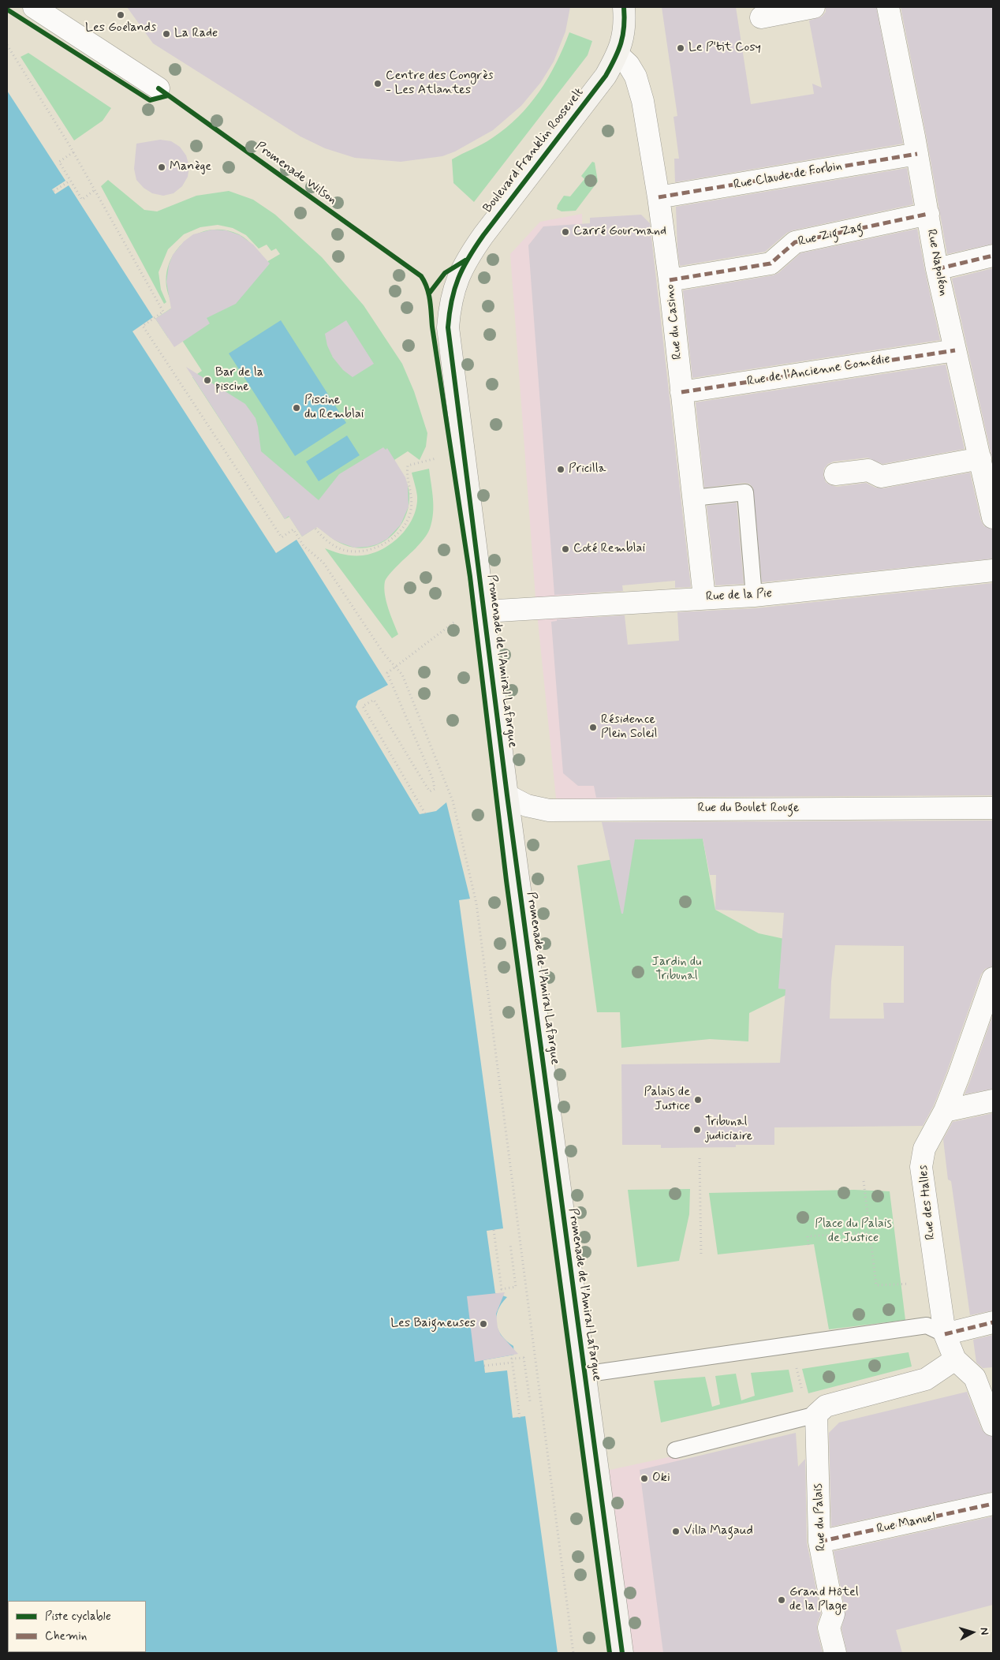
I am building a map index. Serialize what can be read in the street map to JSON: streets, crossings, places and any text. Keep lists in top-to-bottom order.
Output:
{
  "streets": {
    "street": [
      "Boulevard Franklin Roosevelt",
      "Rue Claude de Forbin",
      "Rue Zig Zag",
      "Rue Napoléon",
      "Rue du Casino",
      "Rue de l'Ancienne Comédie",
      "Rue de la Pie",
      "Promenade de l'Amiral Lafargue",
      "Rue du Boulet Rouge",
      "Rue des Halles",
      "Rue du Palais",
      "Rue Manuel"
    ],
    "cycle path": ["Promenade Wilson"]
  },
  "crossings": [
    ["Boulevard Franklin Roosevelt", "Rue du Casino"],
    ["Boulevard Franklin Roosevelt", "Promenade de l'Amiral Lafargue"],
    ["Rue Claude de Forbin", "Rue Napoléon"],
    ["Rue Claude de Forbin", "Rue du Casino"],
    ["Rue Zig Zag", "Rue Napoléon"],
    ["Rue Zig Zag", "Rue du Casino"],
    ["Rue Napoléon", "Rue de l'Ancienne Comédie"],
    ["Rue du Casino", "Rue de l'Ancienne Comédie"],
    ["Rue du Casino", "Rue de la Pie"],
    ["Rue de la Pie", "Promenade de l'Amiral Lafargue"],
    ["Promenade de l'Amiral Lafargue", "Rue du Boulet Rouge"],
    ["Rue du Palais", "Rue Manuel"]
  ],
  "parks": ["Jardin du Tribunal", "Place du Palais de Justice"],
  "places": [
    "Les Goëlands",
    "La Rade",
    "Le P'tit Cosy",
    "Centre des Congrès - Les Atlantes",
    "Manège",
    "Carré Gourmand",
    "Bar de la piscine",
    "Piscine du Remblai",
    "Pricilla",
    "Coté Remblai",
    "Résidence Plein Soleil",
    "Palais de Justice",
    "Tribunal judiciaire",
    "Les Baigneuses",
    "Oki",
    "Villa Magaud",
    "Grand Hôtel de la Plage"
  ],
  "legend": ["Piste cyclable", "Chemin"],
  "north": "right"
}
